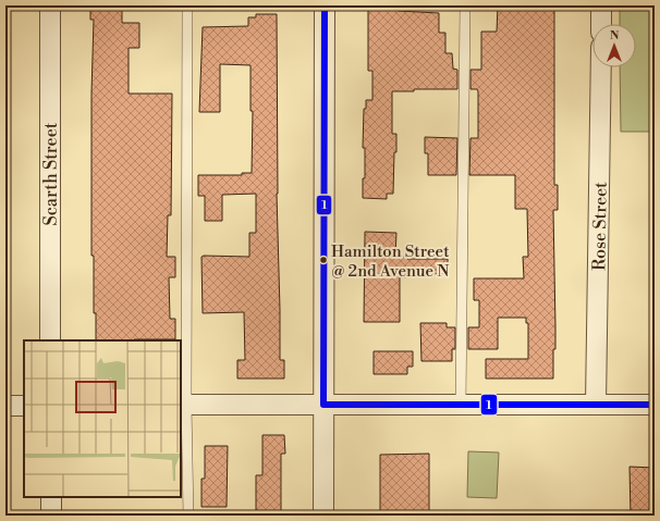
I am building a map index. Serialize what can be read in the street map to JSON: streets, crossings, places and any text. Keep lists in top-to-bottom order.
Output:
{
  "streets": {
    "street": ["Scarth Street", "Rose Street"]
  },
  "places": ["Hamilton Street @ 2nd Avenue N"],
  "lines": ["transit line 1"],
  "north": "top"
}
